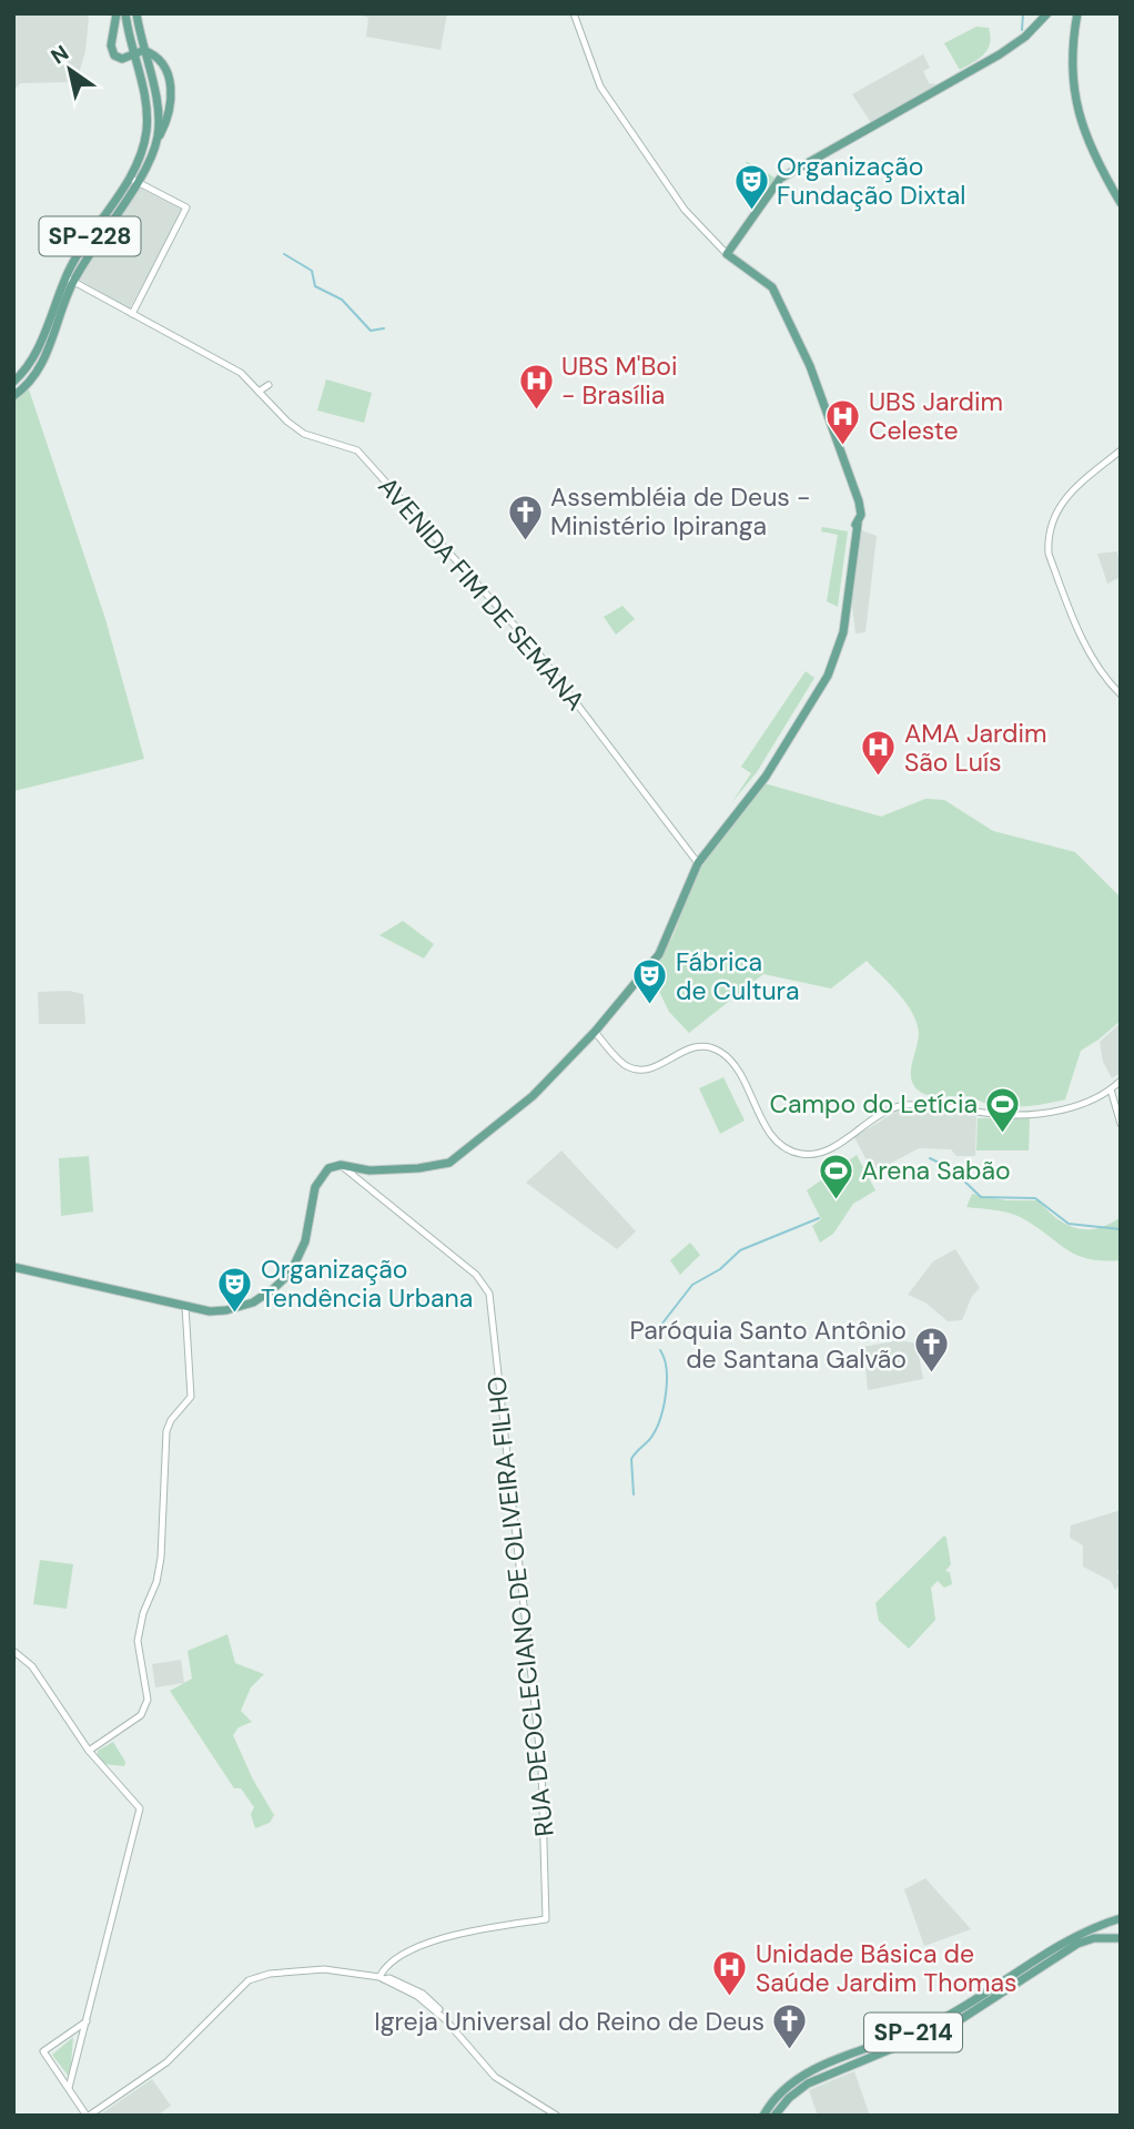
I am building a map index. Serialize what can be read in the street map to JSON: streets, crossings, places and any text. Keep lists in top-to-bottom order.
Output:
{
  "streets": {
    "main road": ["SP-228", "SP-214"],
    "street": ["AVENIDA FIM DE SEMANA", "RUA DEOCLECIANO DE OLIVEIRA FILHO"]
  },
  "crossings": [
    ["SP-228", "AVENIDA FIM DE SEMANA"]
  ],
  "places": {
    "theatre": ["Organização Fundação Dixtal", "Fábrica de Cultura", "Organização Tendência Urbana"],
    "hospital": [
      "UBS M'Boi - Brasília",
      "UBS Jardim Celeste",
      "AMA Jardim São Luís",
      "Unidade Básica de Saúde Jardim Thomas"
    ],
    "church": ["Assembléia de Deus - Ministério Ipiranga", "Paróquia Santo Antônio de Santana Galvão", "Igreja Universal do Reino de Deus"],
    "sports": ["Campo do Letícia", "Arena Sabão"]
  },
  "north": "top left"
}
